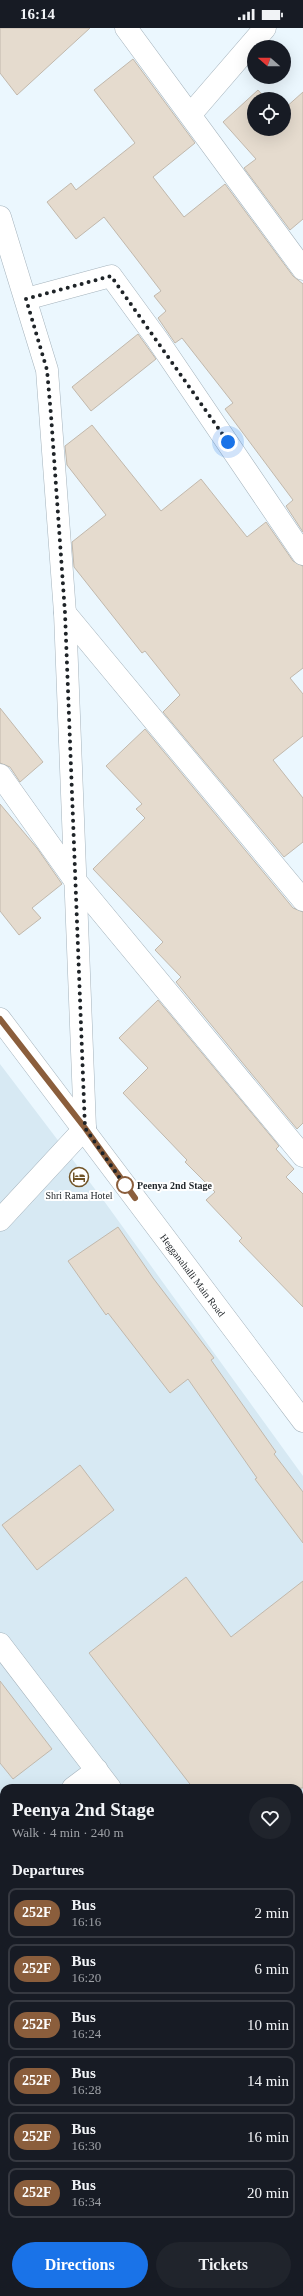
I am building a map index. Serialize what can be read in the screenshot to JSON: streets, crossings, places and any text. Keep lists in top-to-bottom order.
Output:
{
  "streets": {
    "street": ["Hegganahalli Main Road"]
  },
  "places": {
    "hotel": ["Shri Rama Hotel"],
    "other": ["Peenya 2nd Stage"]
  },
  "lines": ["bus line 252F"],
  "north": "left",
  "page": {
    "status": "16:14",
    "heading": [
      ["Peenya 2nd Stage", "Walk · 4 min · 240 m"],
      "Departures"
    ],
    "list": [
      {
        "mark": "252F",
        "name": "Bus",
        "note": "16:16",
        "value": "2 min"
      },
      {
        "mark": "252F",
        "name": "Bus",
        "note": "16:20",
        "value": "6 min"
      },
      {
        "mark": "252F",
        "name": "Bus",
        "note": "16:24",
        "value": "10 min"
      },
      {
        "mark": "252F",
        "name": "Bus",
        "note": "16:28",
        "value": "14 min"
      },
      {
        "mark": "252F",
        "name": "Bus",
        "note": "16:30",
        "value": "16 min"
      },
      {
        "mark": "252F",
        "name": "Bus",
        "note": "16:34",
        "value": "20 min"
      }
    ],
    "buttons": ["Directions", "Tickets"]
  }
}
